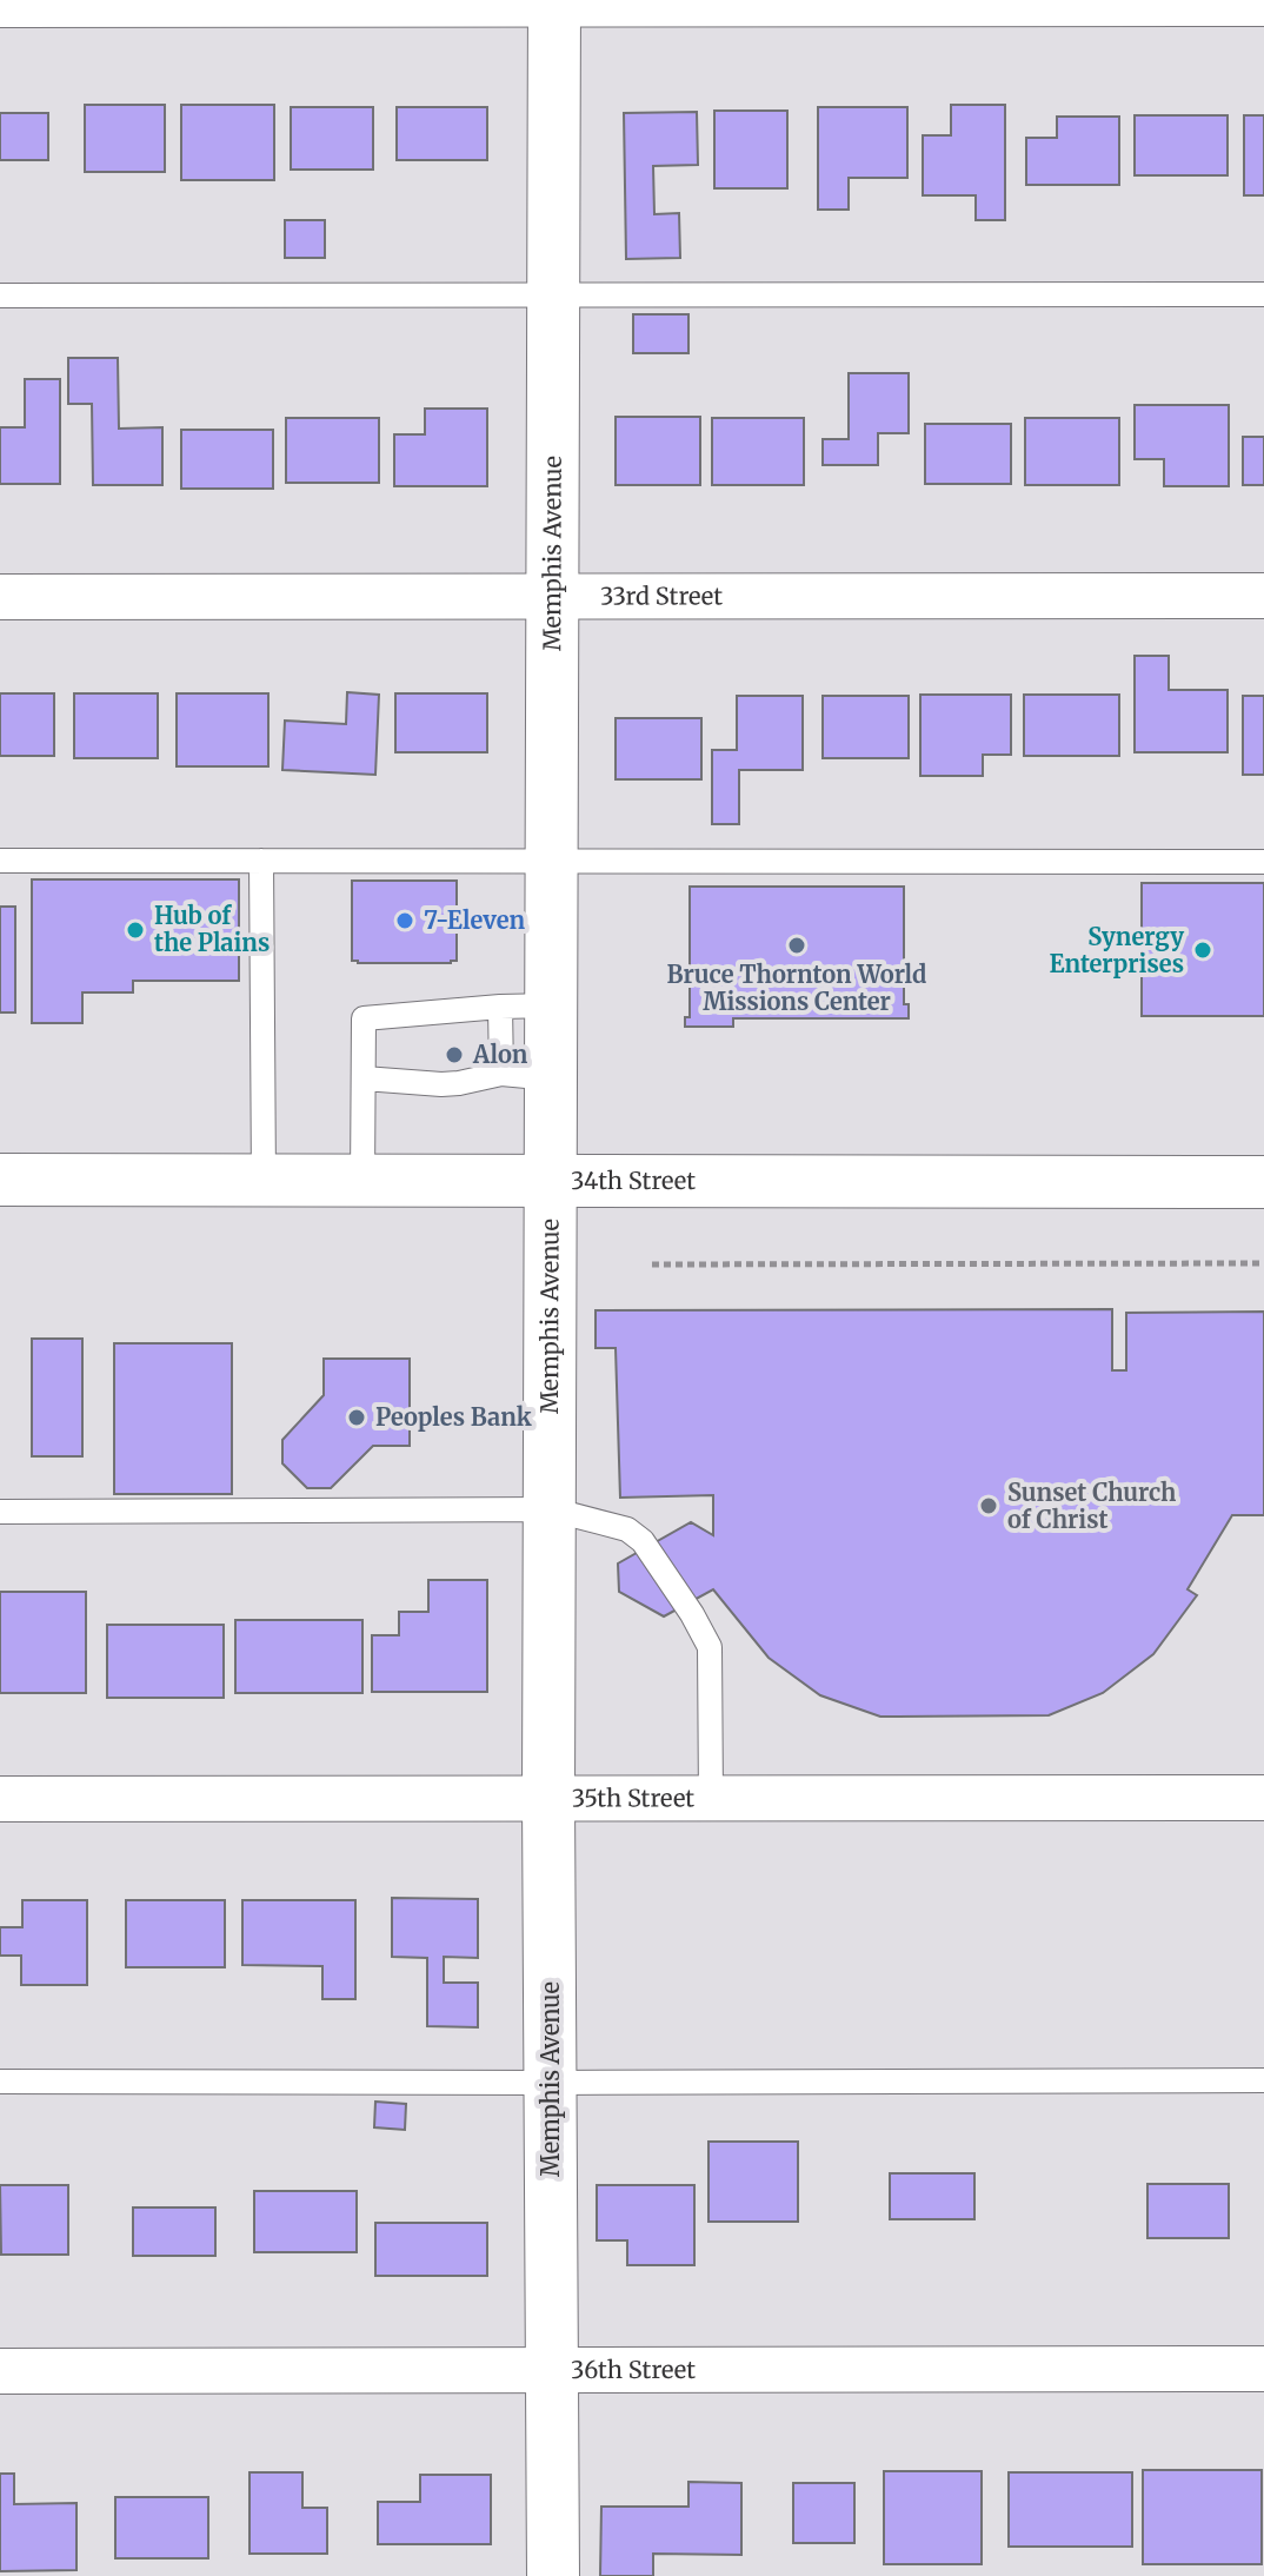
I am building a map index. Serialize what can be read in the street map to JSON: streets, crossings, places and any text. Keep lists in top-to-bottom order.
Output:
{
  "streets": {
    "street": [
      "Memphis Avenue",
      "33rd Street",
      "34th Street",
      "35th Street",
      "36th Street"
    ]
  },
  "crossings": [
    ["Memphis Avenue", "33rd Street"],
    ["Memphis Avenue", "34th Street"],
    ["Memphis Avenue", "35th Street"],
    ["Memphis Avenue", "36th Street"]
  ],
  "places": [
    "7-Eleven",
    "Hub of the Plains",
    "Bruce Thornton World Missions Center",
    "Synergy Enterprises",
    "Alon",
    "Peoples Bank",
    "Sunset Church of Christ"
  ]
}
